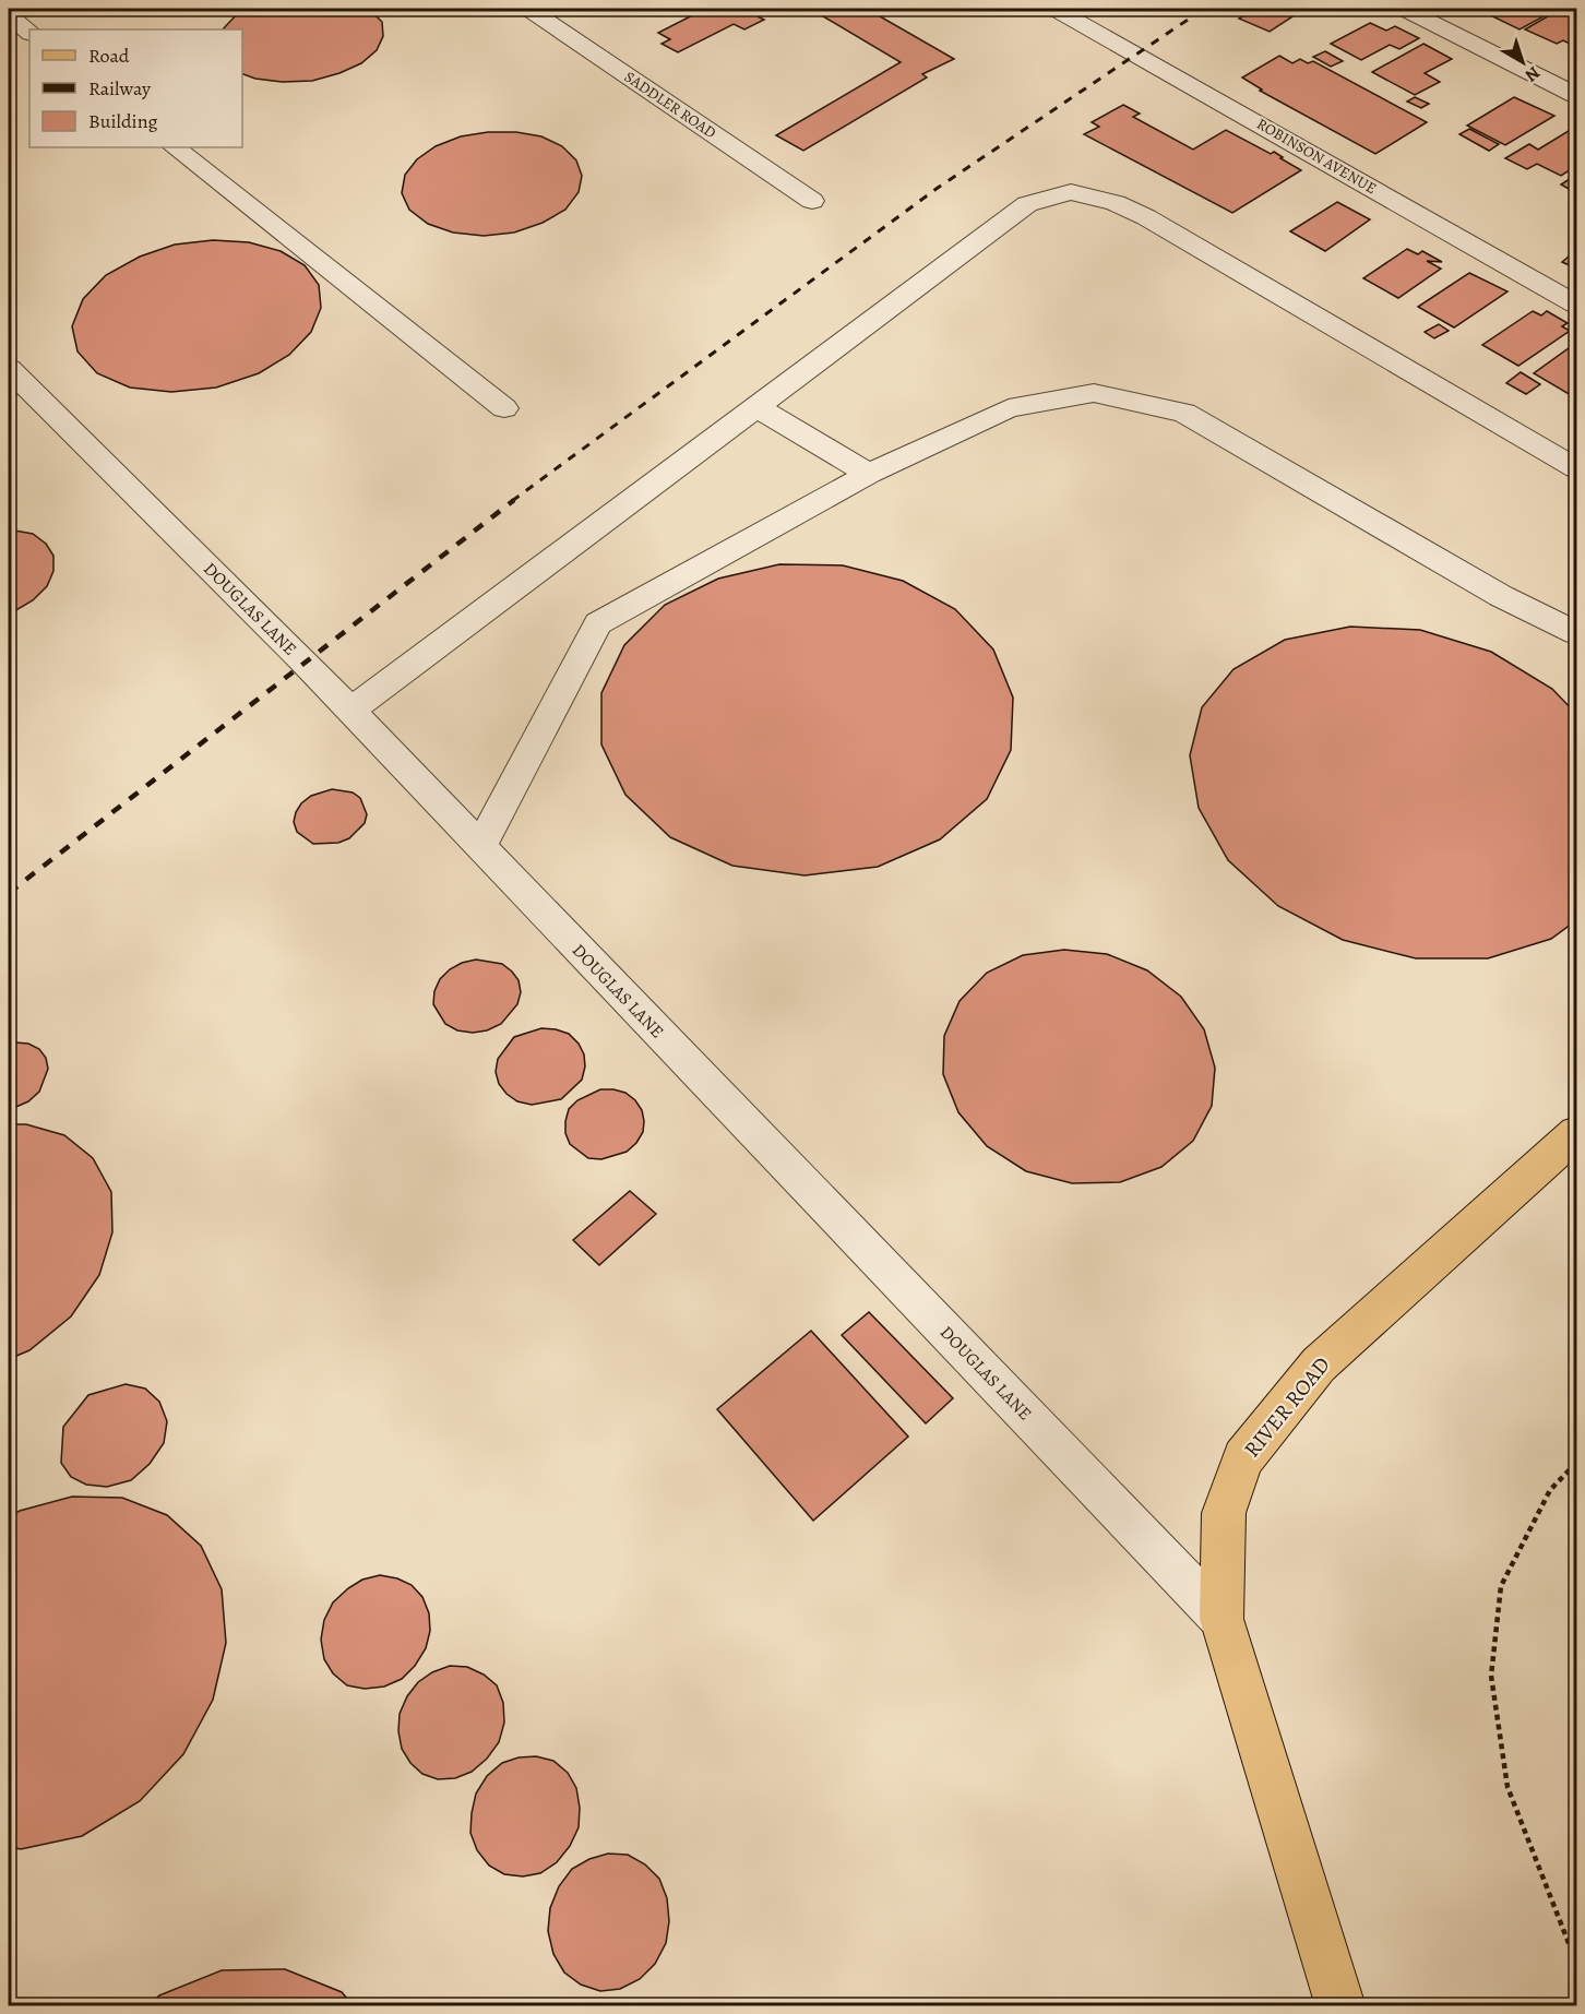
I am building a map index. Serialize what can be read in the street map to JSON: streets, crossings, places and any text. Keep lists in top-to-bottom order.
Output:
{
  "streets": {
    "main road": ["RIVER ROAD"],
    "street": ["SADDLER ROAD", "ROBINSON AVENUE", "DOUGLAS LANE"]
  },
  "crossings": [
    ["DOUGLAS LANE", "RIVER ROAD"]
  ],
  "legend": ["Road", "Railway", "Building"],
  "north": "bottom right"
}
